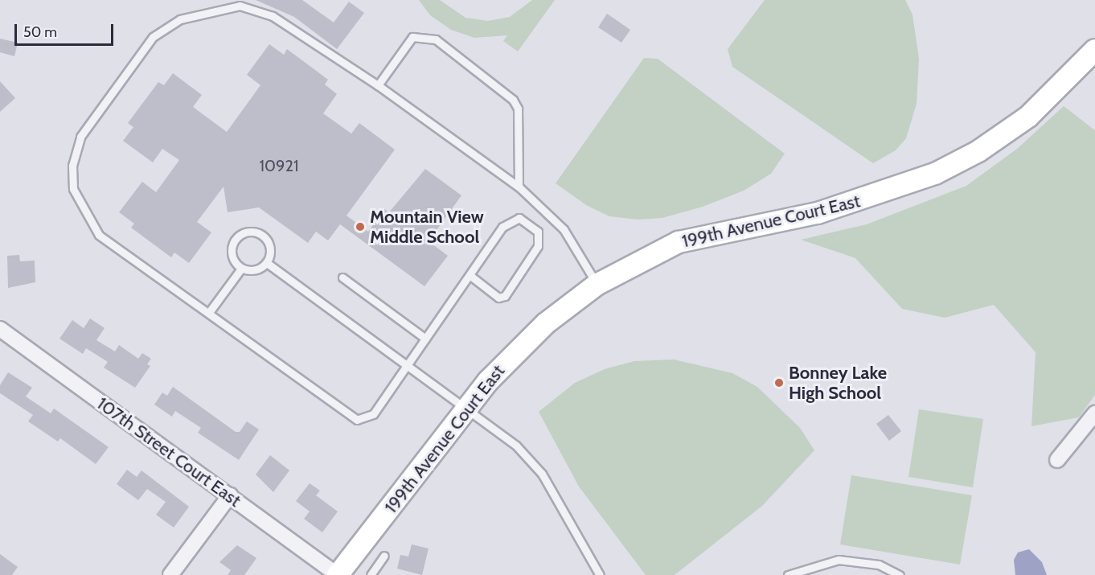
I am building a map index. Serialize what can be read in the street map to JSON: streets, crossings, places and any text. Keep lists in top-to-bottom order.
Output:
{
  "streets": {
    "main road": ["199th Avenue Court East"],
    "street": ["107th Street Court East"]
  },
  "crossings": [
    ["199th Avenue Court East", "107th Street Court East"]
  ],
  "places": ["Mountain View Middle School", "Bonney Lake High School"],
  "house_numbers": ["10921"],
  "scale_bar": "50 m"
}
